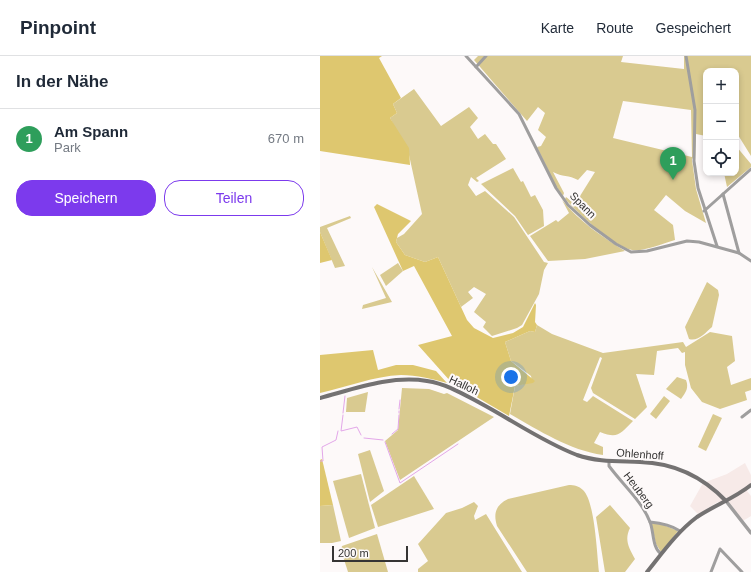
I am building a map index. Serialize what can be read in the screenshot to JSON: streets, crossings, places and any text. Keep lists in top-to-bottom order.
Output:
{
  "streets": {
    "main road": ["Halloh", "Ohlenhoff"],
    "street": ["Spann", "Heuberg"]
  },
  "crossings": [
    ["Halloh", "Ohlenhoff"],
    ["Ohlenhoff", "Heuberg"]
  ],
  "scale_bar": "200 m",
  "page": {
    "header": "Pinpoint",
    "nav": ["Karte", "Route", "Gespeichert"],
    "heading": "In der Nähe",
    "map_buttons": ["+", "−"],
    "list": [
      {
        "mark": "1",
        "name": "Am Spann",
        "note": "Park",
        "value": "670 m"
      }
    ],
    "pins": "1",
    "buttons": ["Speichern", "Teilen"],
    "scale": "200 m"
  }
}
